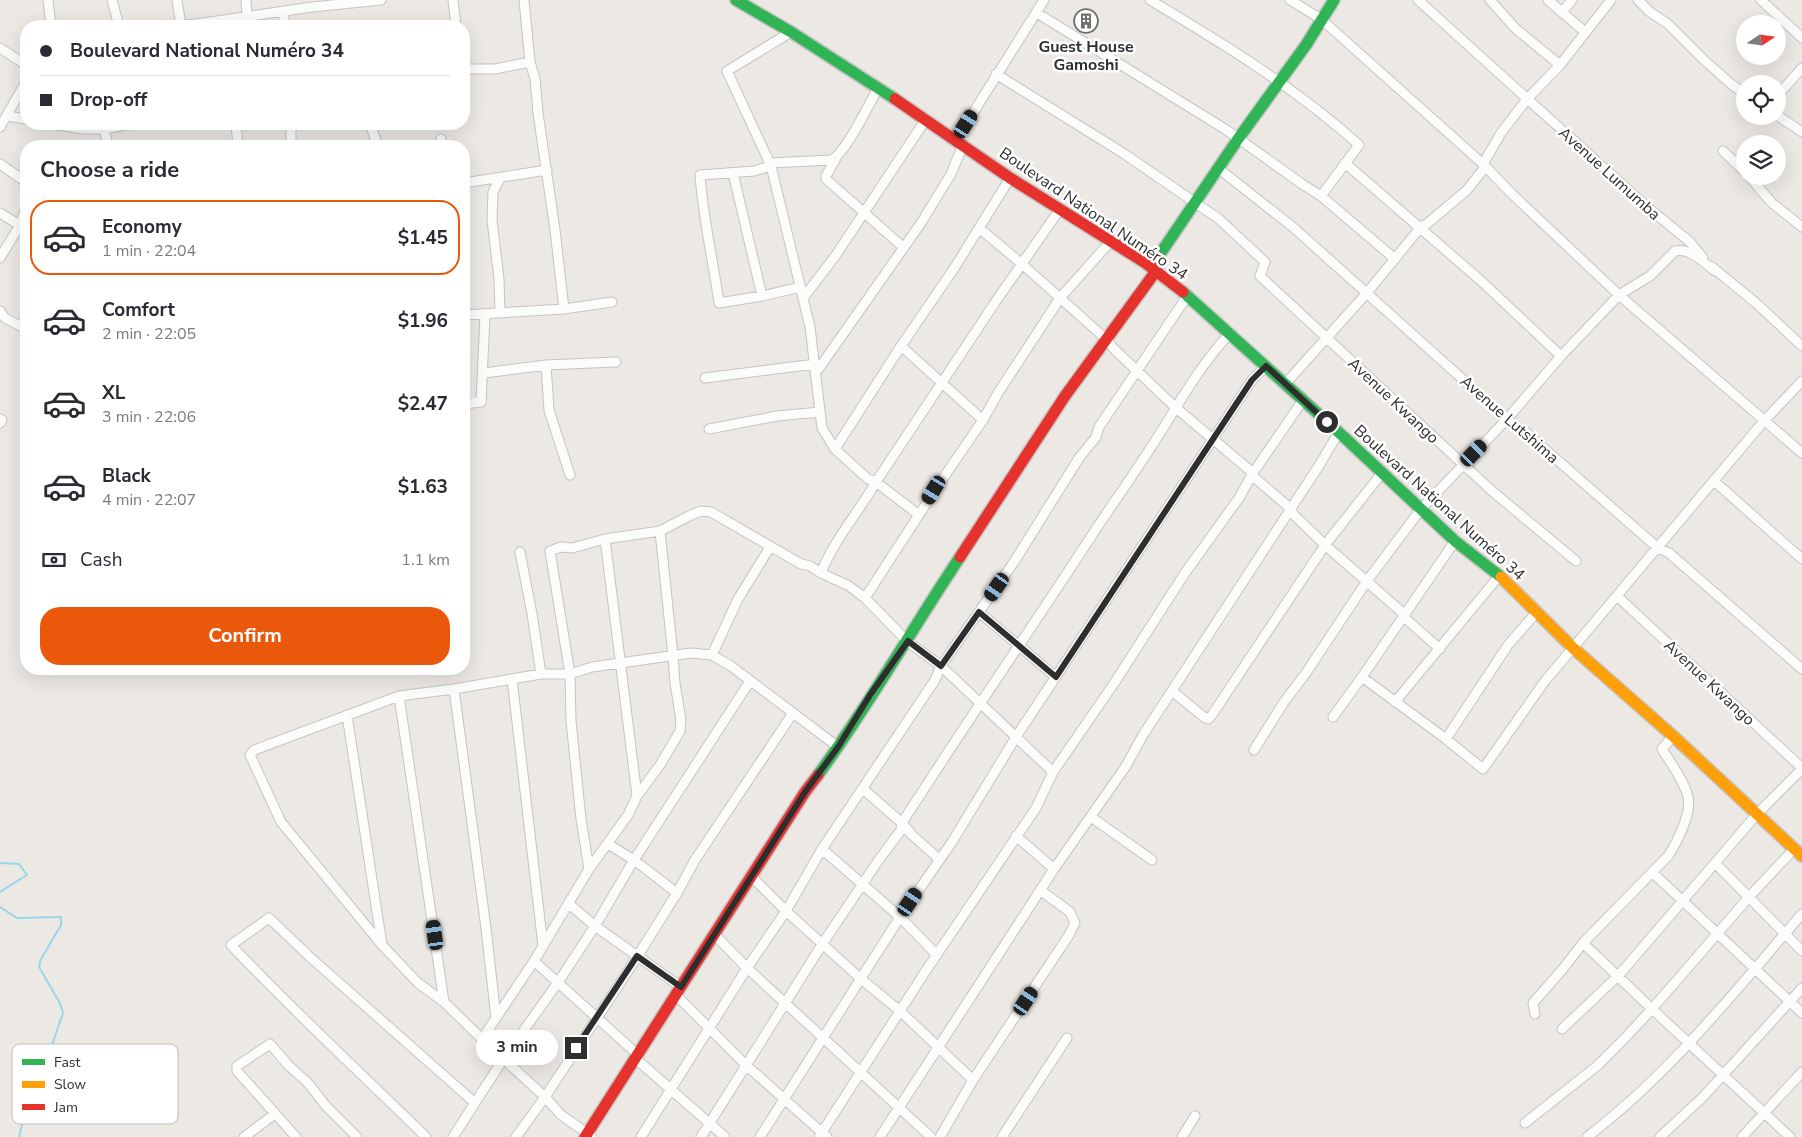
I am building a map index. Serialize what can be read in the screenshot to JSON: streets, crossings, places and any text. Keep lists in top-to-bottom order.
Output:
{
  "streets": {
    "main road": ["Boulevard National Numéro 34"],
    "street": ["Avenue Lumumba", "Avenue Kwango", "Avenue Lutshima"]
  },
  "places": {
    "building": ["Guest House Gamoshi"]
  },
  "legend": ["Fast", "Slow", "Jam"],
  "north": "right",
  "page": {
    "banner": ["Boulevard National Numéro 34", "Drop-off"],
    "heading": "Choose a ride",
    "list": [
      {
        "name": "Economy",
        "note": "1 min · 22:04",
        "value": "$1.45"
      },
      {
        "name": "Comfort",
        "note": "2 min · 22:05",
        "value": "$1.96"
      },
      {
        "name": "XL",
        "note": "3 min · 22:06",
        "value": "$2.47"
      },
      {
        "name": "Black",
        "note": "4 min · 22:07",
        "value": "$1.63"
      }
    ],
    "pay": ["Cash", "1.1 km"],
    "buttons": "Confirm",
    "bubble": "3 min"
  }
}
